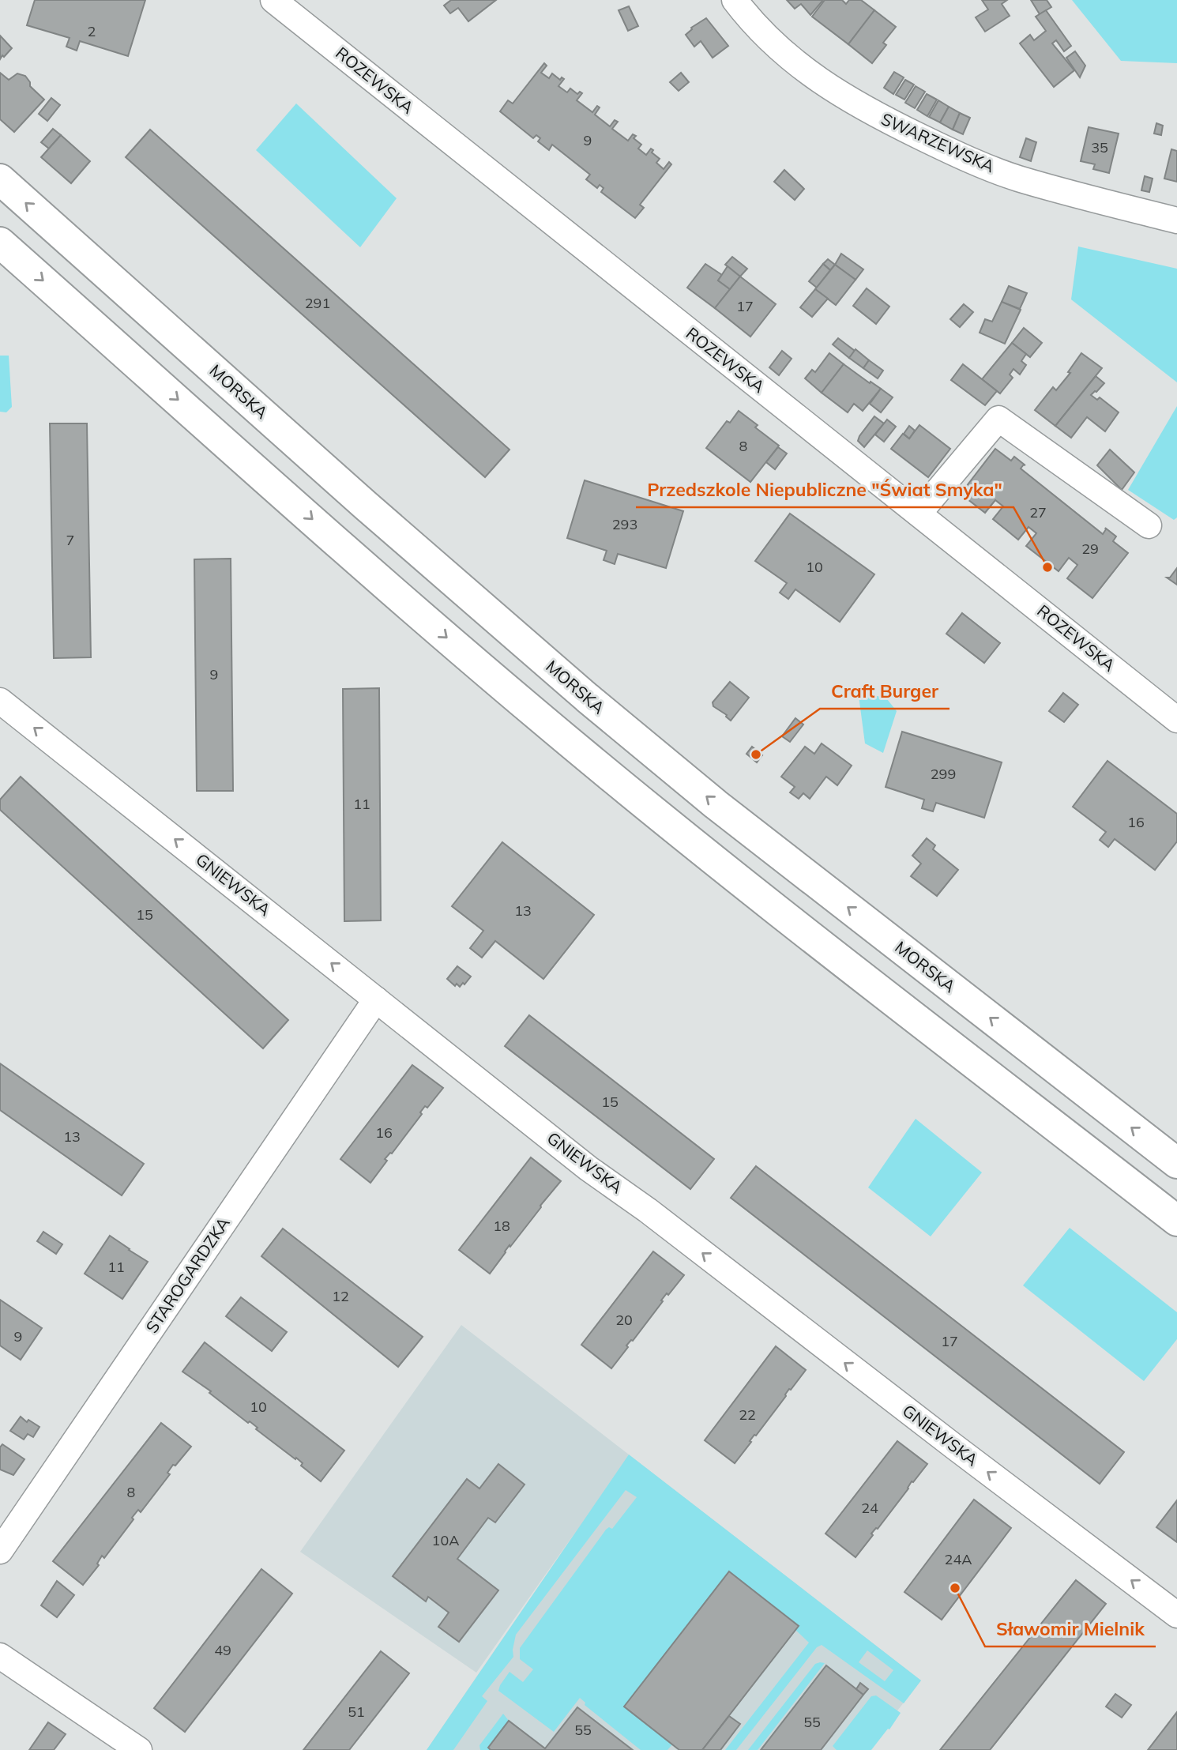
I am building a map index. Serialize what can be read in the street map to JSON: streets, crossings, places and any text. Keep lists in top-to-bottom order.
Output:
{
  "streets": {
    "main road": ["MORSKA"],
    "street": [
      "ROZEWSKA",
      "SWARZEWSKA",
      "GNIEWSKA",
      "STAROGARDZKA"
    ]
  },
  "crossings": [
    ["GNIEWSKA", "STAROGARDZKA"]
  ],
  "one_way": ["GNIEWSKA"],
  "places": ["Przedszkole Niepubliczne \"Świat Smyka\"", "Craft Burger", "Sławomir Mielnik"],
  "house_numbers": [
    "2",
    "9",
    "35",
    "291",
    "17",
    "8",
    "27",
    "293",
    "7",
    "29",
    "10",
    "9",
    "299",
    "11",
    "16",
    "13",
    "15",
    "15",
    "16",
    "13",
    "18",
    "11",
    "12",
    "20",
    "9",
    "17",
    "10",
    "22",
    "8",
    "24",
    "10A",
    "24A",
    "49",
    "51",
    "55",
    "55"
  ]
}
